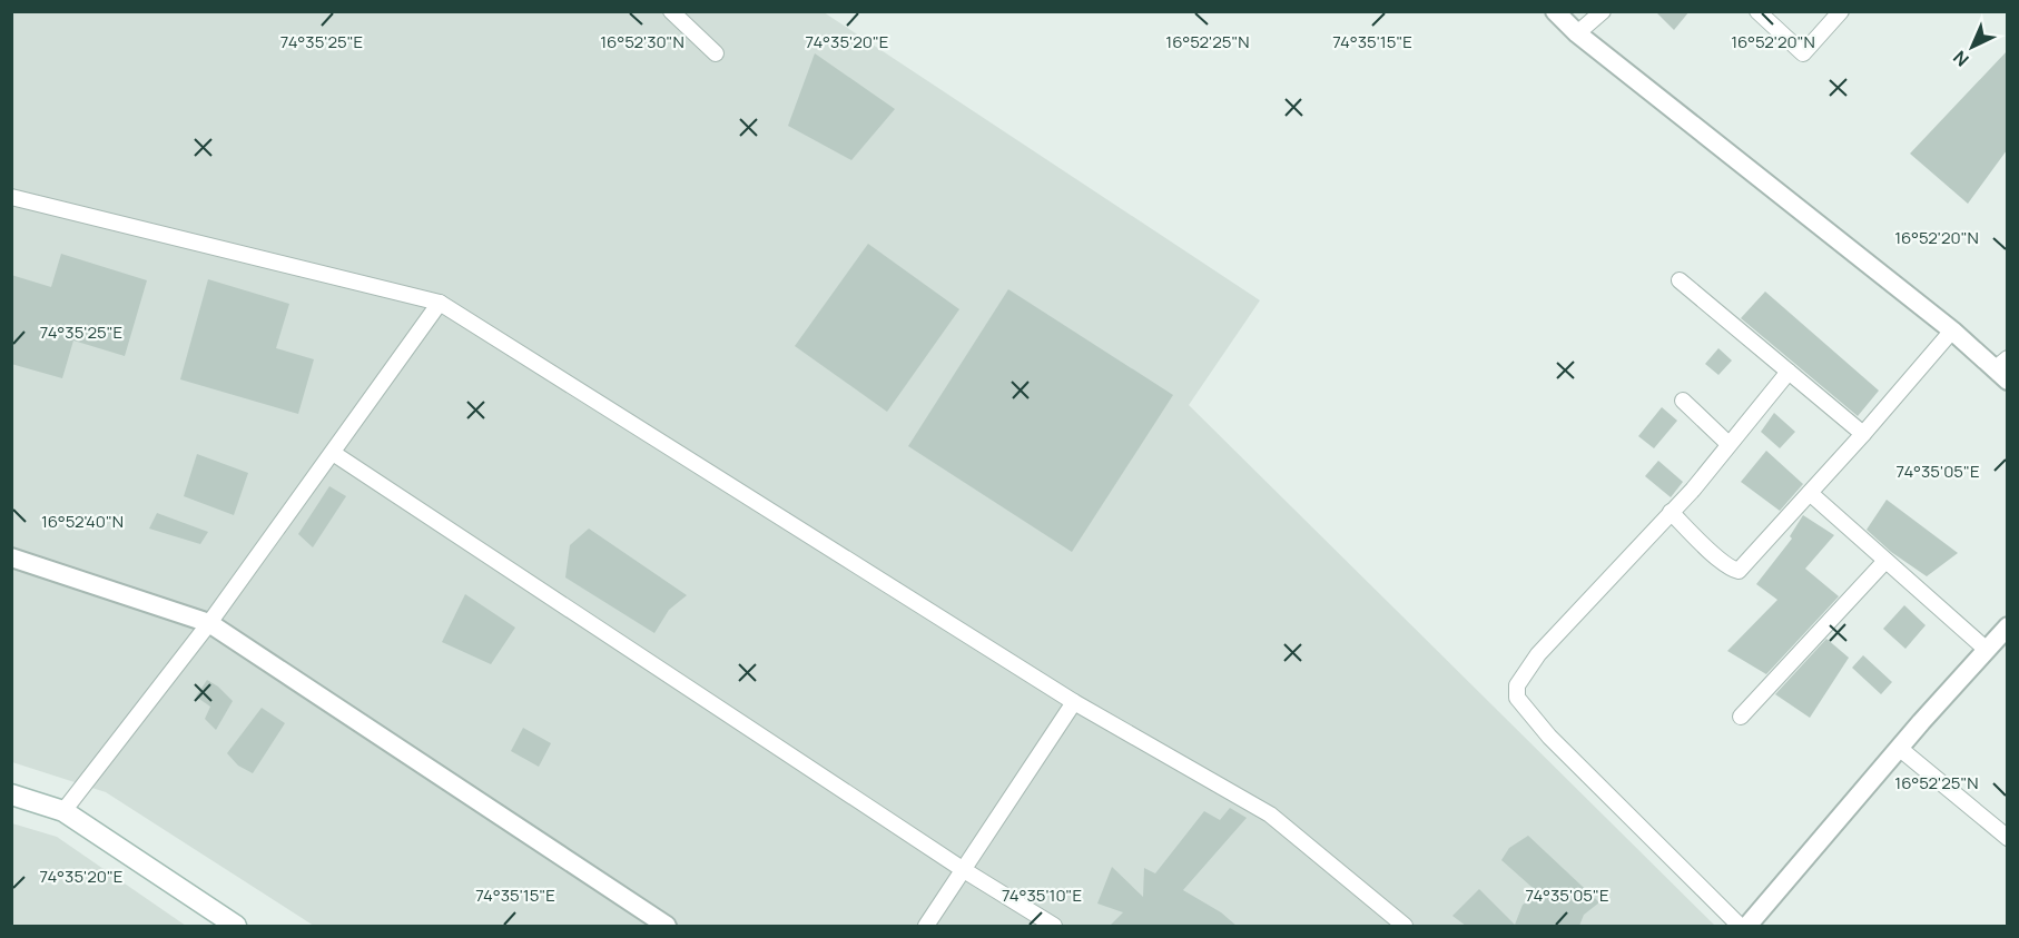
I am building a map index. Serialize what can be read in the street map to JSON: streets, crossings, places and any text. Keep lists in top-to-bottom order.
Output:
{
  "north": "bottom left",
  "coordinates": [
    "16°52'30\"N",
    "16°52'25\"N",
    "16°52'20\"N",
    "74°35'25\"E",
    "74°35'20\"E",
    "74°35'15\"E",
    "74°35'05\"E",
    "16°52'40\"N",
    "74°35'10\"E"
  ]
}
